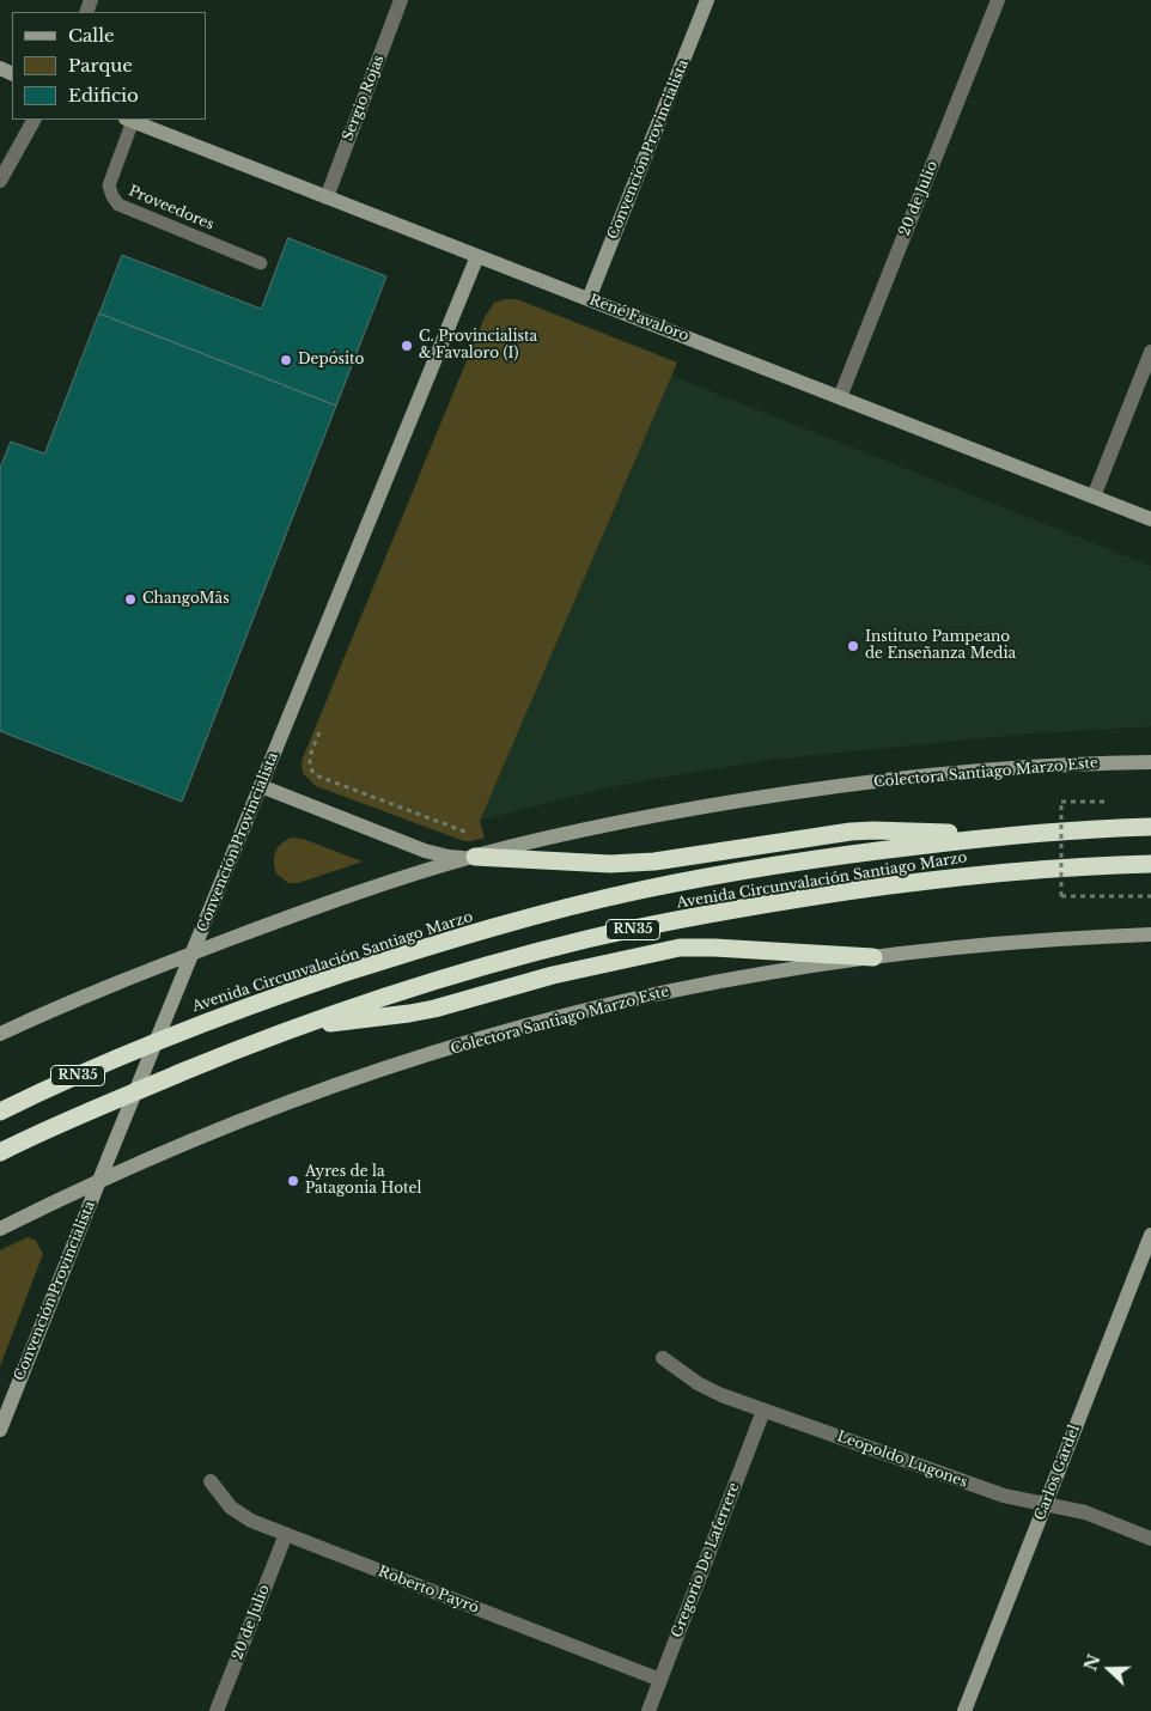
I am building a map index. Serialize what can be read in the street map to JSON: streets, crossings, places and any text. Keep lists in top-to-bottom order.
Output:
{
  "streets": {
    "highway": ["Avenida Circunvalación Santiago Marzo", "RN35"],
    "street": [
      "Sergio Rojas",
      "Convención Provincialista",
      "20 de Julio",
      "René Favaloro",
      "Colectora Santiago Marzo Este",
      "Leopoldo Lugones",
      "Carlos Gardel",
      "Gregorio De Laferrere",
      "Roberto Payró"
    ],
    "lane": ["Proveedores"]
  },
  "crossings": [
    ["Sergio Rojas", "René Favaloro"],
    ["Convención Provincialista", "René Favaloro"],
    ["Convención Provincialista", "Colectora Santiago Marzo Este"],
    ["Convención Provincialista", "Avenida Circunvalación Santiago Marzo"],
    ["20 de Julio", "René Favaloro"],
    ["20 de Julio", "Roberto Payró"],
    ["Proveedores", "René Favaloro"],
    ["Leopoldo Lugones", "Carlos Gardel"],
    ["Leopoldo Lugones", "Gregorio De Laferrere"],
    ["Gregorio De Laferrere", "Roberto Payró"]
  ],
  "places": [
    "C. Provincialista & Favaloro (I)",
    "Depósito",
    "ChangoMâs",
    "Instituto Pampeano de Enseñanza Media",
    "Ayres de la Patagonia Hotel"
  ],
  "legend": ["Calle", "Parque", "Edificio"],
  "north": "left"
}
